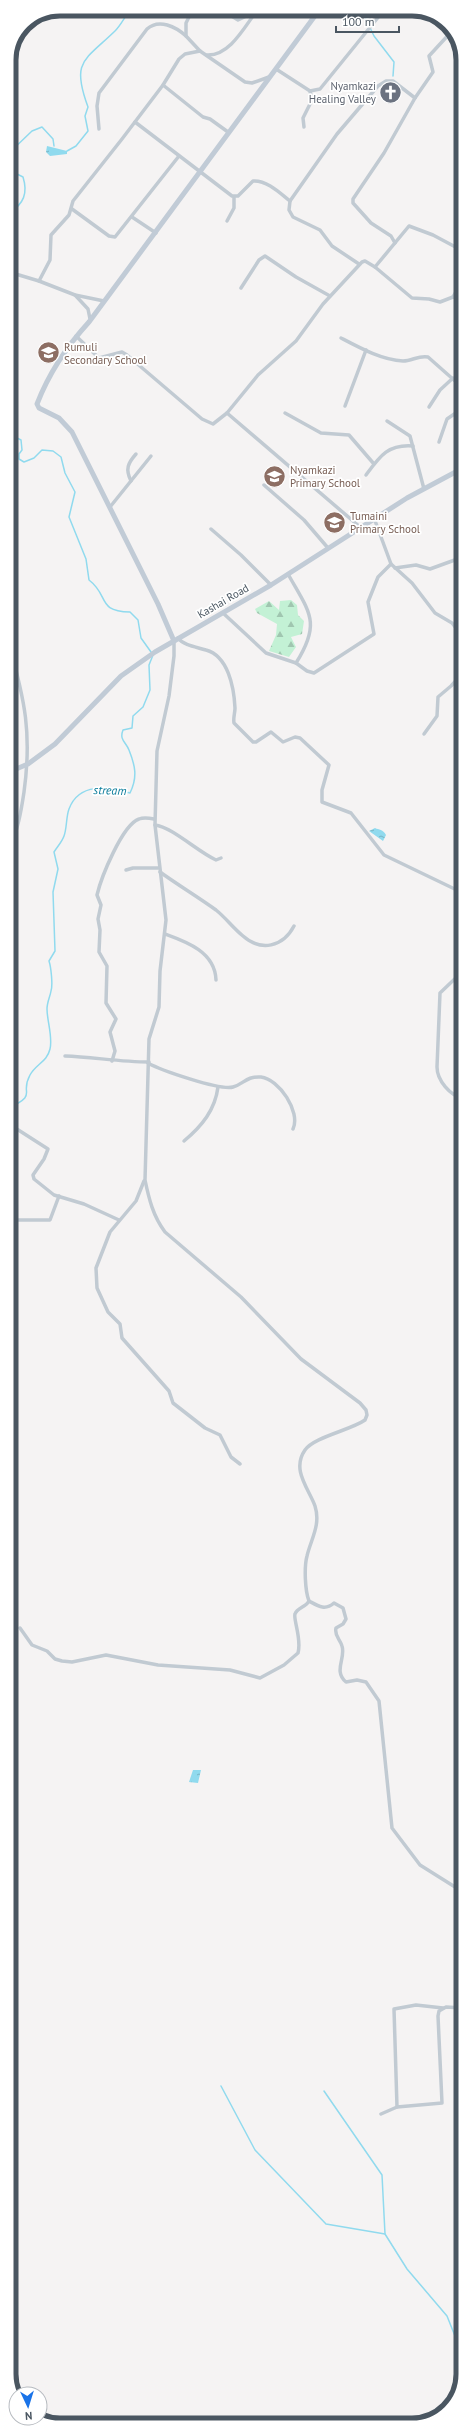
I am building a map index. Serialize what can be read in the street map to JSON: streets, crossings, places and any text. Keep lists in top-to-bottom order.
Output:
{
  "streets": {
    "street": ["Kashai Road"]
  },
  "water": ["stream"],
  "places": {
    "church": ["Nyamkazi Healing Valley"],
    "school or university": ["Rumuli Secondary School", "Nyamkazi Primary School", "Tumaini Primary School"]
  },
  "scale_bar": "100 m",
  "north": "bottom"
}
